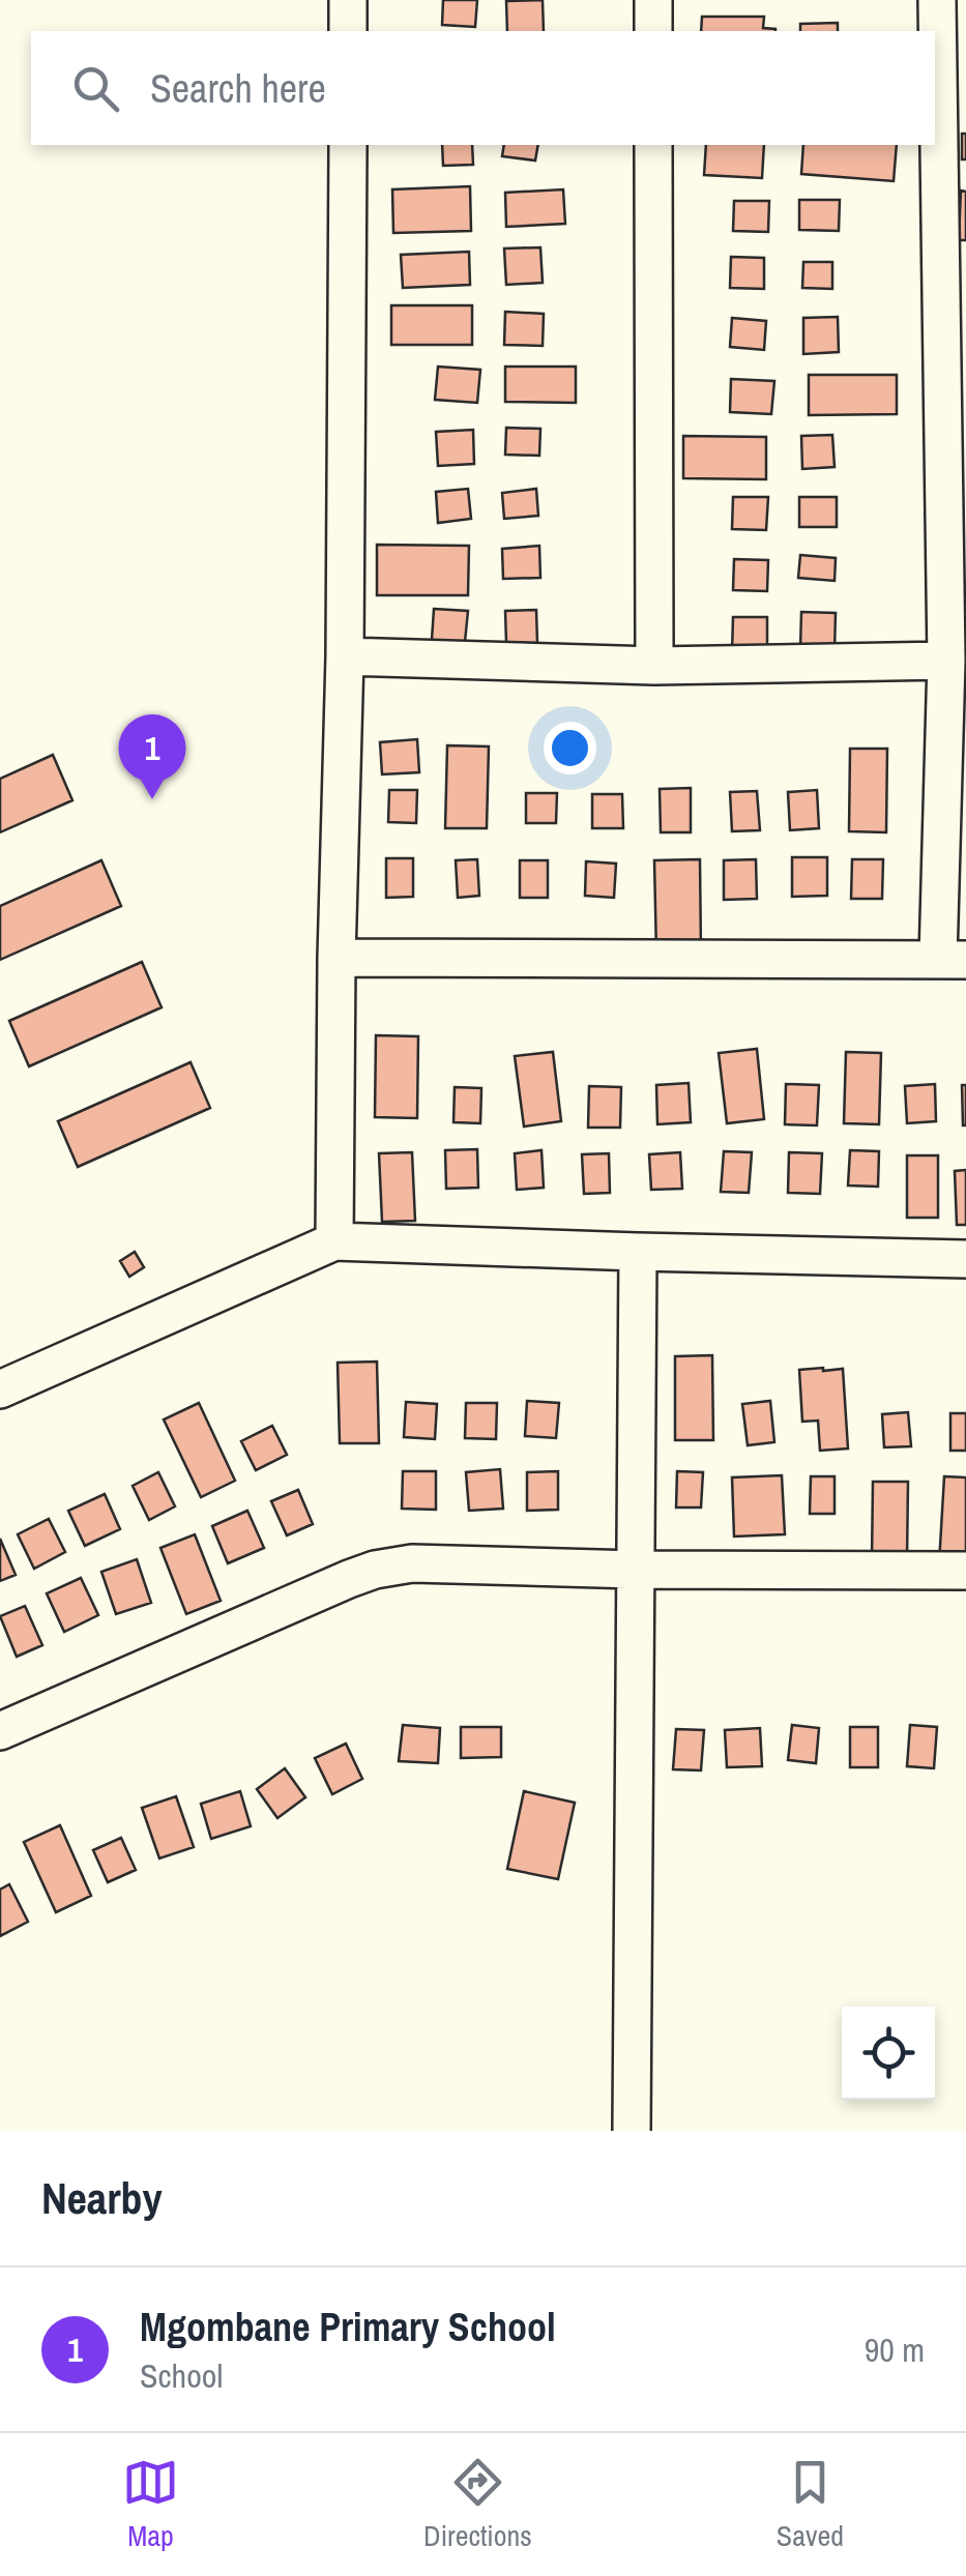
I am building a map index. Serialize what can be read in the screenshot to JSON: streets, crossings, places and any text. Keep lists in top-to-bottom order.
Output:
{
  "page": {
    "search": "Search here",
    "pins": "1",
    "heading": "Nearby",
    "list": [
      {
        "mark": "1",
        "name": "Mgombane Primary School",
        "note": "School",
        "value": "90 m"
      }
    ],
    "nav": ["Map", "Directions", "Saved"]
  }
}
